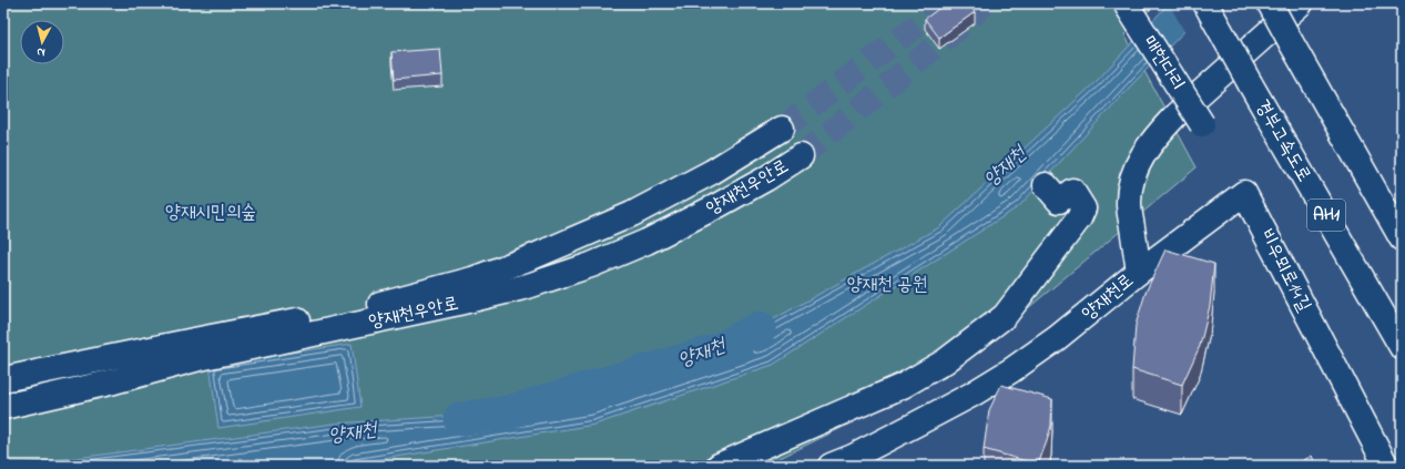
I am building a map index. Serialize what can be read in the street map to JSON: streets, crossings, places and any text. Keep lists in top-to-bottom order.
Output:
{
  "streets": {
    "main road": [
      "매헌다리",
      "경부고속도로",
      "양재천우안로",
      "AH1",
      "비우뫼로14길",
      "양재천로"
    ]
  },
  "crossings": [
    ["비우뫼로14길", "양재천로"]
  ],
  "water": ["양재천"],
  "parks": ["양재시민의숲", "양재천 공원"],
  "north": "bottom"
}
